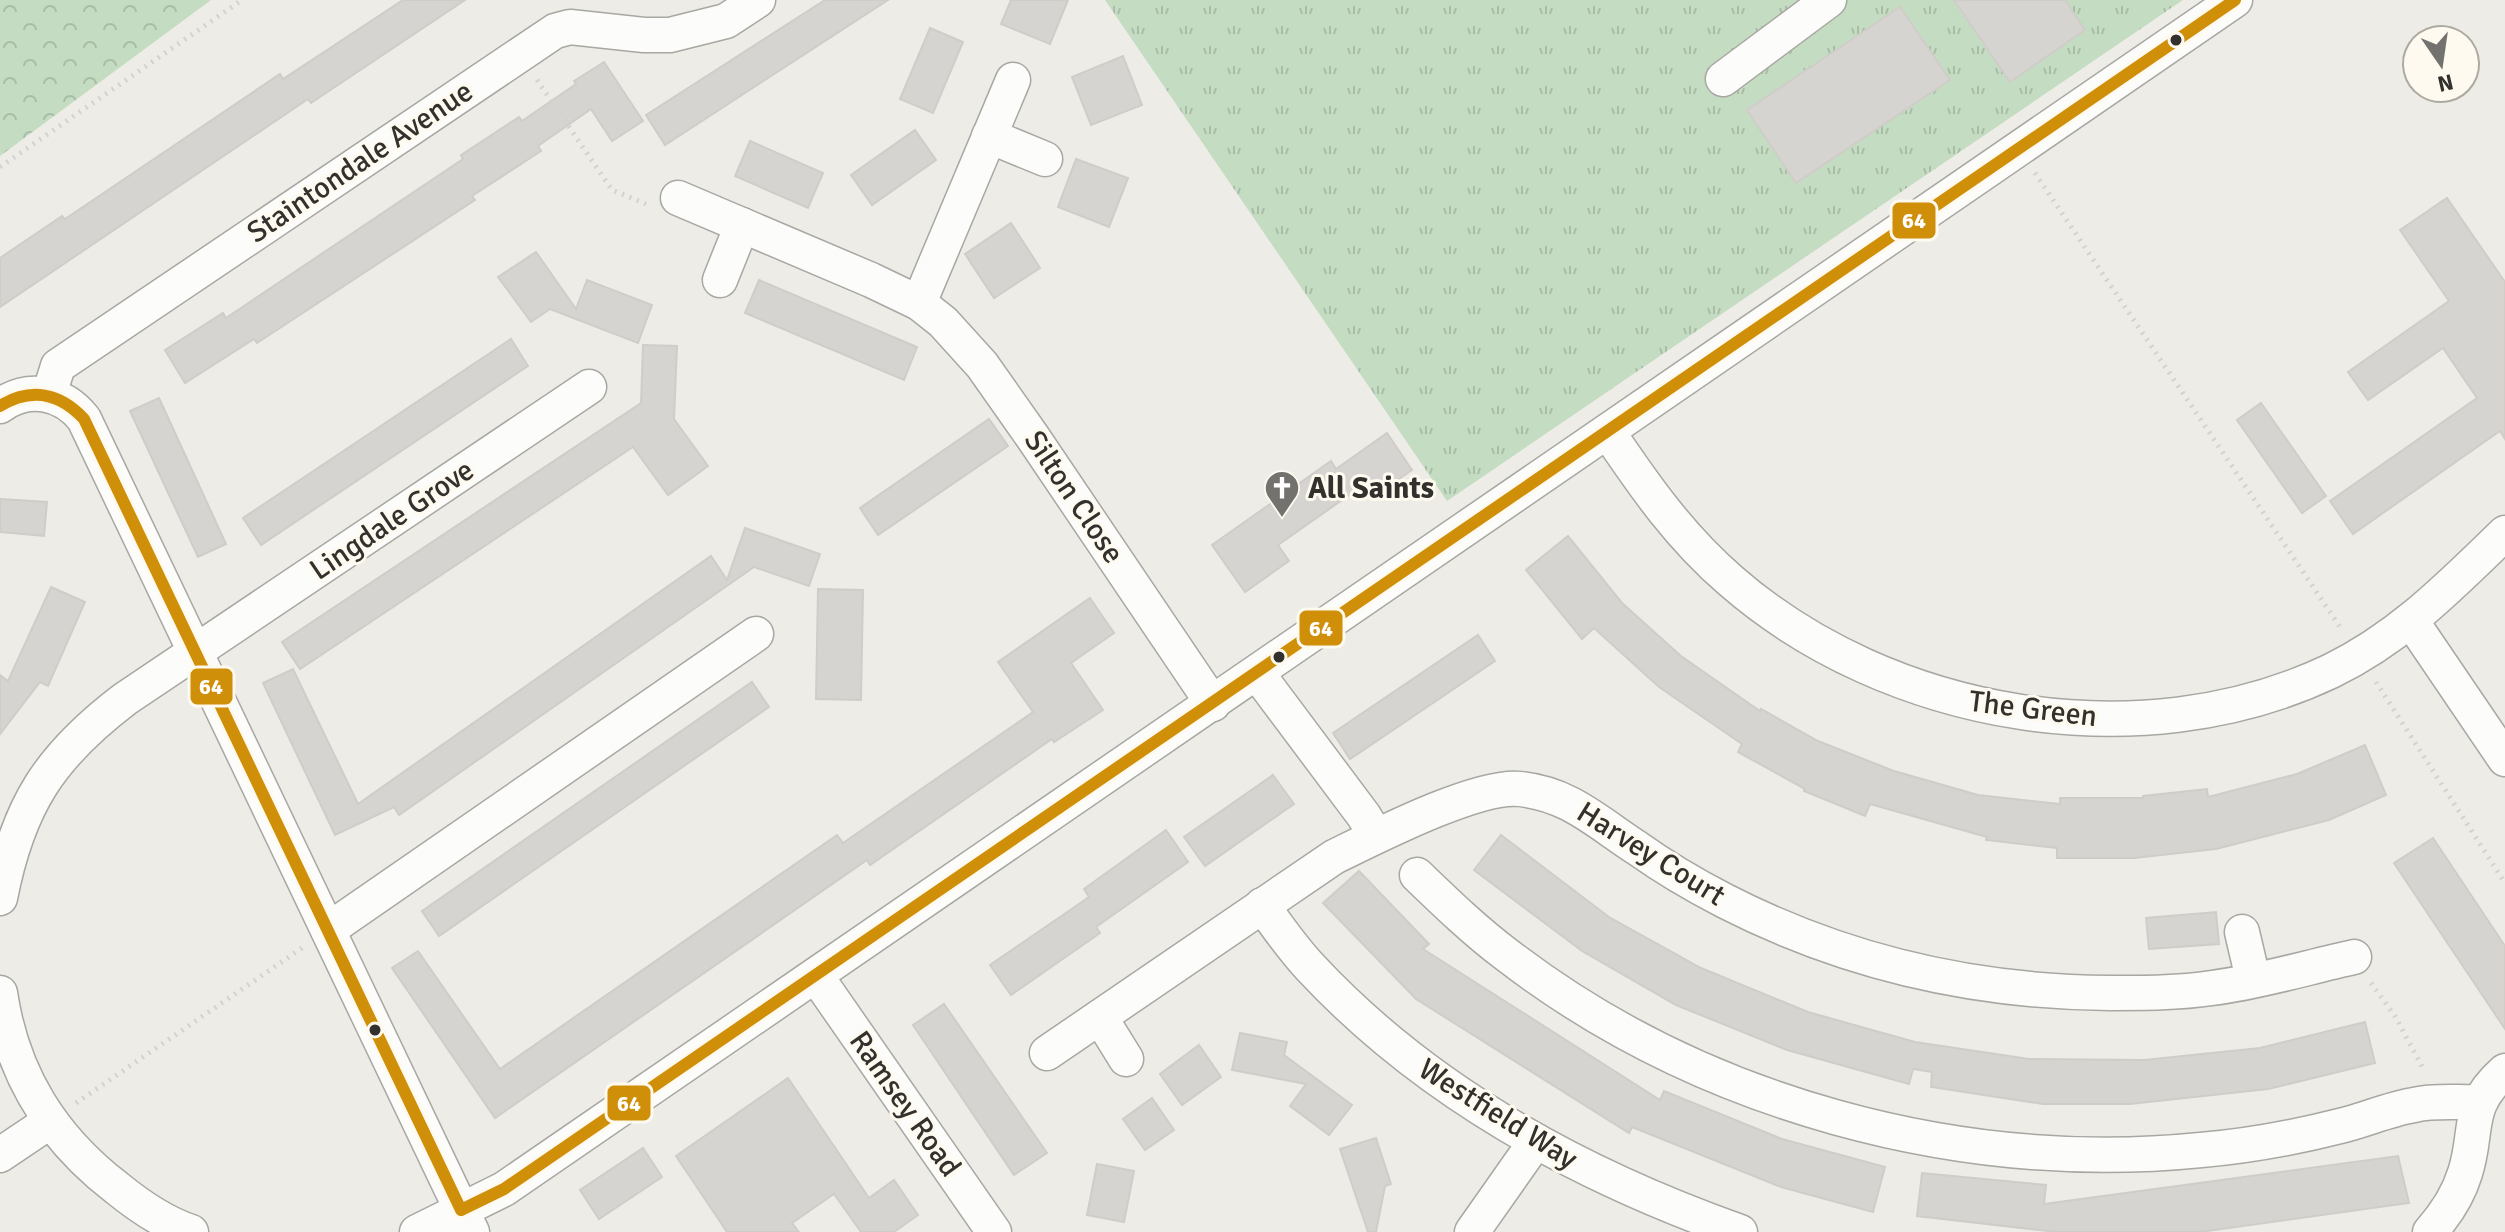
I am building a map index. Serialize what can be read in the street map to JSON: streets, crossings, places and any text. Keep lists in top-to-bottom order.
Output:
{
  "streets": {
    "street": [
      "Staintondale Avenue",
      "Silton Close",
      "Lingdale Grove",
      "The Green",
      "Harvey Court",
      "Ramsey Road",
      "Westfield Way"
    ]
  },
  "crossings": [
    ["Harvey Court", "Westfield Way"]
  ],
  "places": {
    "church": ["All Saints"]
  },
  "lines": ["transit line 64"],
  "north": "bottom"
}
